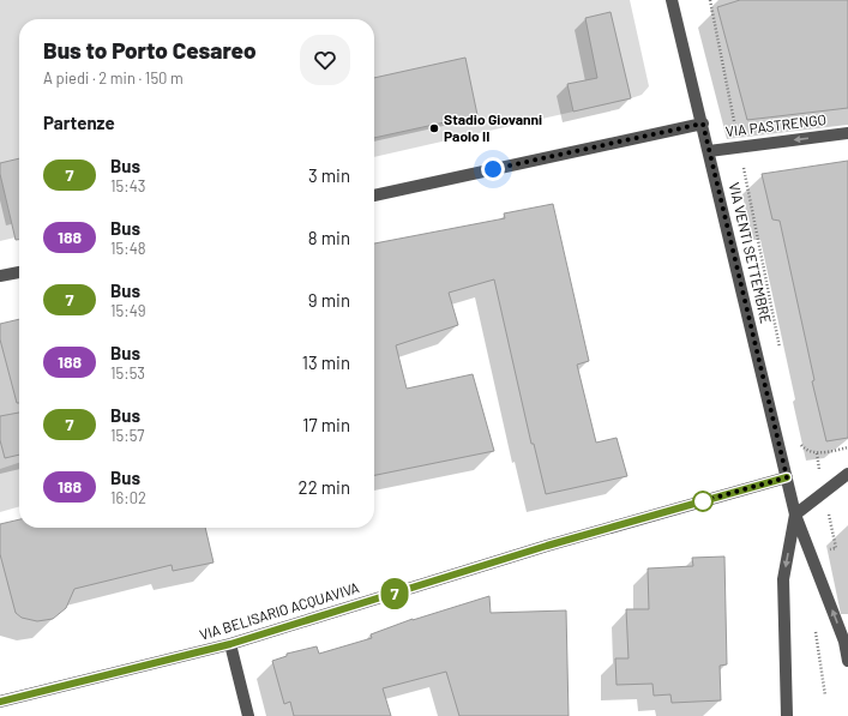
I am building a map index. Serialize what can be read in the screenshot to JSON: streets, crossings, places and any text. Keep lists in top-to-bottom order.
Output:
{
  "streets": {
    "street": ["VIA PASTRENGO", "VIA VENTI SETTEMBRE", "VIA BELISARIO ACQUAVIVA"]
  },
  "crossings": [
    ["VIA PASTRENGO", "VIA VENTI SETTEMBRE"],
    ["VIA VENTI SETTEMBRE", "VIA BELISARIO ACQUAVIVA"]
  ],
  "one_way": ["VIA PASTRENGO"],
  "places": ["Stadio Giovanni Paolo II"],
  "lines": ["bus line 7"],
  "page": {
    "on_map": "7",
    "heading": [
      ["Bus to Porto Cesareo", "A piedi · 2 min · 150 m"],
      "Partenze"
    ],
    "list": [
      {
        "mark": "7",
        "name": "Bus",
        "note": "15:43",
        "value": "3 min"
      },
      {
        "mark": "188",
        "name": "Bus",
        "note": "15:48",
        "value": "8 min"
      },
      {
        "mark": "7",
        "name": "Bus",
        "note": "15:49",
        "value": "9 min"
      },
      {
        "mark": "188",
        "name": "Bus",
        "note": "15:53",
        "value": "13 min"
      },
      {
        "mark": "7",
        "name": "Bus",
        "note": "15:57",
        "value": "17 min"
      },
      {
        "mark": "188",
        "name": "Bus",
        "note": "16:02",
        "value": "22 min"
      }
    ]
  }
}
